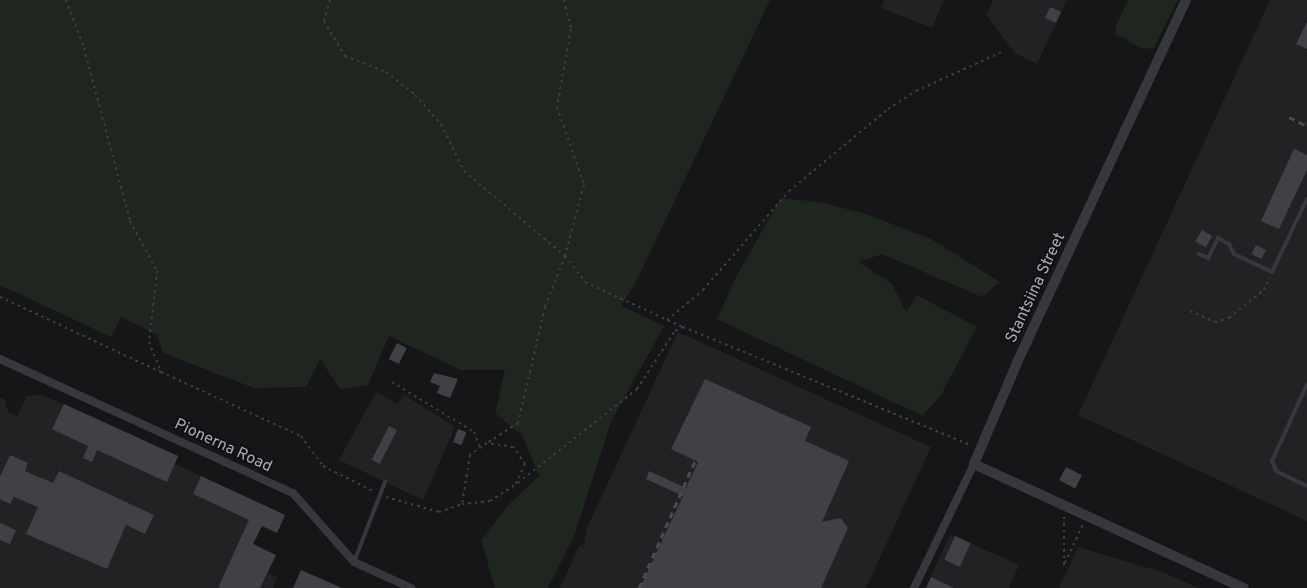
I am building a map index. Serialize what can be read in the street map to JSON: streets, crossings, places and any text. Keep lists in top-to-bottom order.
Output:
{
  "streets": {
    "street": ["Stantsiina Street", "Pionerna Road"]
  }
}
